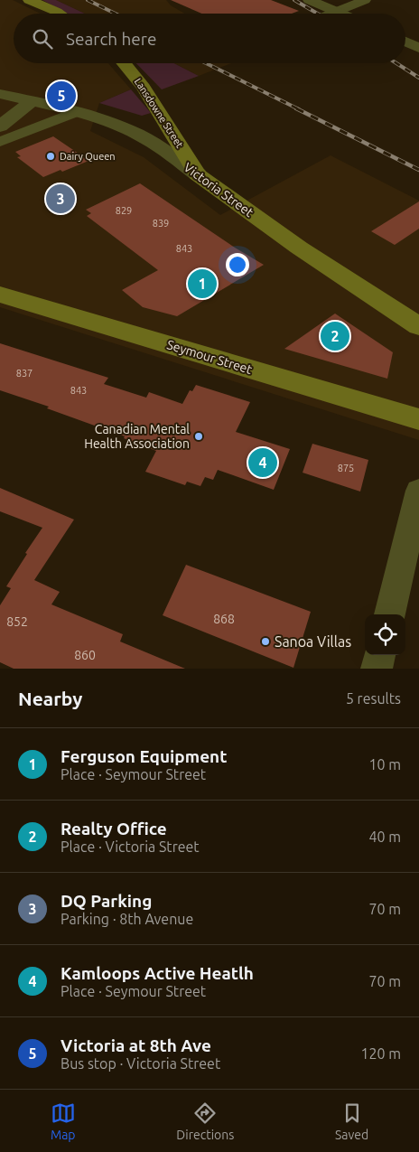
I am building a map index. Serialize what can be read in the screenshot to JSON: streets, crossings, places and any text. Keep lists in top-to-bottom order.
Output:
{
  "streets": {
    "main road": ["Lansdowne Street", "Victoria Street", "Seymour Street"]
  },
  "crossings": [
    ["Lansdowne Street", "Victoria Street"]
  ],
  "places": ["Dairy Queen", "Canadian Mental Health Association", "Sanoa Villas"],
  "house_numbers": [
    "829",
    "839",
    "843",
    "837",
    "843",
    "875",
    "868",
    "852",
    "860"
  ],
  "page": {
    "search": "Search here",
    "pins": [
      "5",
      "3",
      "1",
      "2",
      "4"
    ],
    "heading": ["Nearby", "5 results"],
    "list": [
      {
        "mark": "1",
        "name": "Ferguson Equipment",
        "note": "Place · Seymour Street",
        "value": "10 m"
      },
      {
        "mark": "2",
        "name": "Realty Office",
        "note": "Place · Victoria Street",
        "value": "40 m"
      },
      {
        "mark": "3",
        "name": "DQ Parking",
        "note": "Parking · 8th Avenue",
        "value": "70 m"
      },
      {
        "mark": "4",
        "name": "Kamloops Active Heatlh",
        "note": "Place · Seymour Street",
        "value": "70 m"
      },
      {
        "mark": "5",
        "name": "Victoria at 8th Ave",
        "note": "Bus stop · Victoria Street",
        "value": "120 m"
      }
    ],
    "nav": ["Map", "Directions", "Saved"]
  }
}
